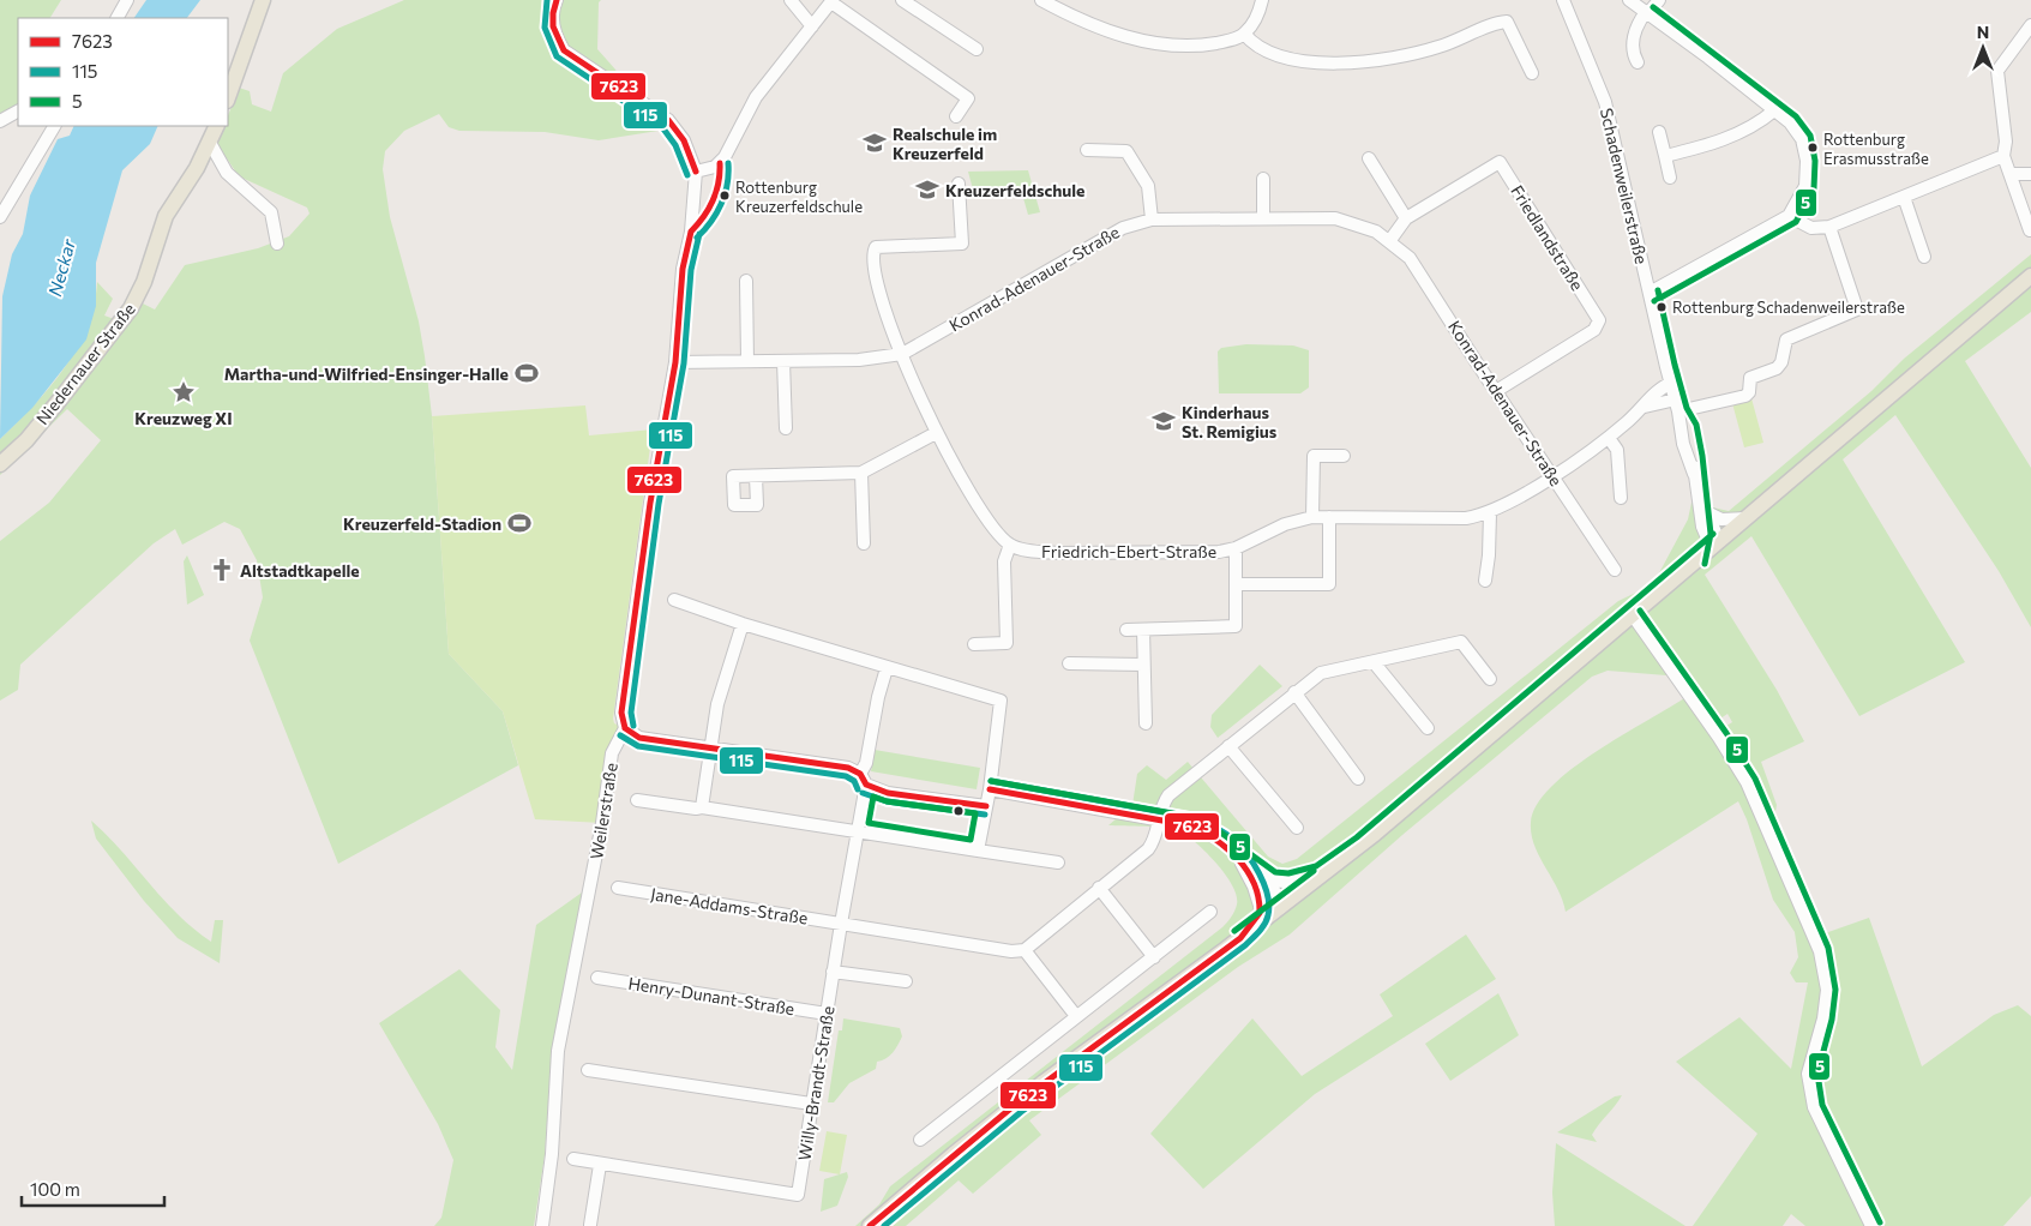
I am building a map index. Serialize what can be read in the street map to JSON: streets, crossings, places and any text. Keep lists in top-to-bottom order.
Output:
{
  "streets": {
    "main road": ["Niedernauer Straße"],
    "street": [
      "Schadenweilerstraße",
      "Friedlandstraße",
      "Konrad-Adenauer-Straße",
      "Friedrich-Ebert-Straße",
      "Weilerstraße",
      "Jane-Addams-Straße",
      "Henry-Dunant-Straße",
      "Willy-Brandt-Straße"
    ]
  },
  "crossings": [
    ["Schadenweilerstraße", "Friedrich-Ebert-Straße"],
    ["Friedlandstraße", "Konrad-Adenauer-Straße"],
    ["Konrad-Adenauer-Straße", "Friedrich-Ebert-Straße"],
    ["Konrad-Adenauer-Straße", "Weilerstraße"],
    ["Jane-Addams-Straße", "Willy-Brandt-Straße"],
    ["Henry-Dunant-Straße", "Willy-Brandt-Straße"]
  ],
  "water": ["Neckar"],
  "places": {
    "school or university": ["Realschule im Kreuzerfeld", "Kreuzerfeldschule", "Kinderhaus St. Remigius"],
    "other": ["Rottenburg Erasmusstraße", "Rottenburg Kreuzerfeldschule", "Rottenburg Schadenweilerstraße"],
    "sports": ["Martha-und-Wilfried-Ensinger-Halle", "Kreuzerfeld-Stadion"],
    "place": ["Kreuzweg XI"],
    "church": ["Altstadtkapelle"]
  },
  "lines": ["transit line 7623", "transit line 115", "transit line 5"],
  "legend": ["7623", "115", "5"],
  "scale_bar": "100 m",
  "north": "top"
}
